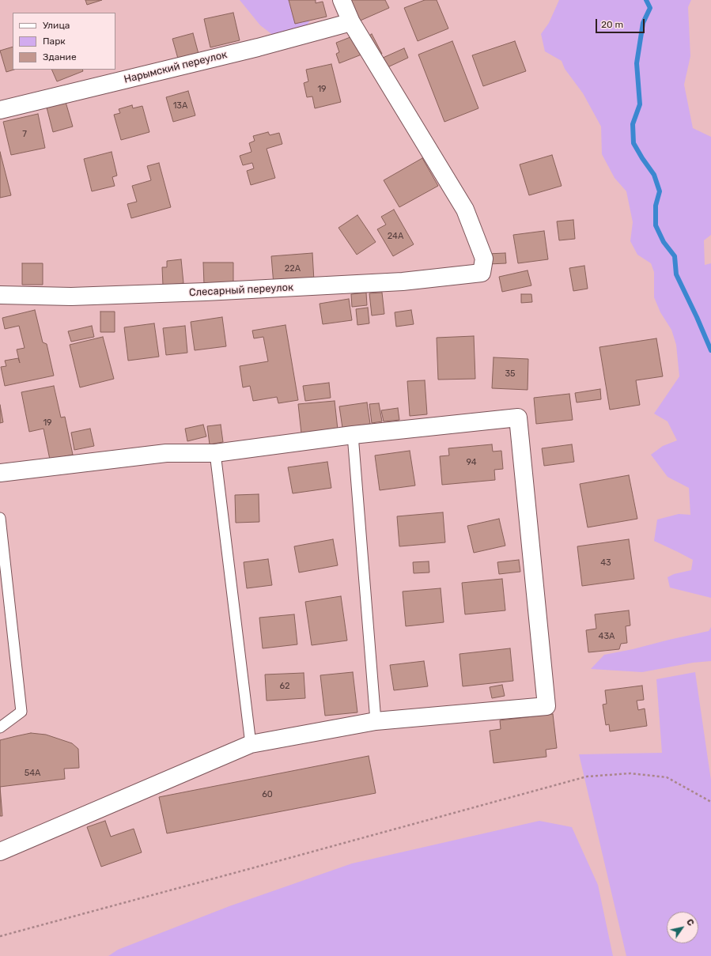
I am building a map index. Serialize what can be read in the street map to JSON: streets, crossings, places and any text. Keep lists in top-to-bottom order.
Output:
{
  "streets": {
    "street": ["Нарымский переулок", "Слесарный переулок"]
  },
  "crossings": [
    ["Нарымский переулок", "Слесарный переулок"]
  ],
  "house_numbers": [
    "19",
    "13А",
    "7",
    "24А",
    "22А",
    "35",
    "19",
    "94",
    "43",
    "43А",
    "62",
    "54А",
    "60"
  ],
  "legend": ["Улица", "Парк", "Здание"],
  "scale_bar": "20 m",
  "north": "top right"
}
